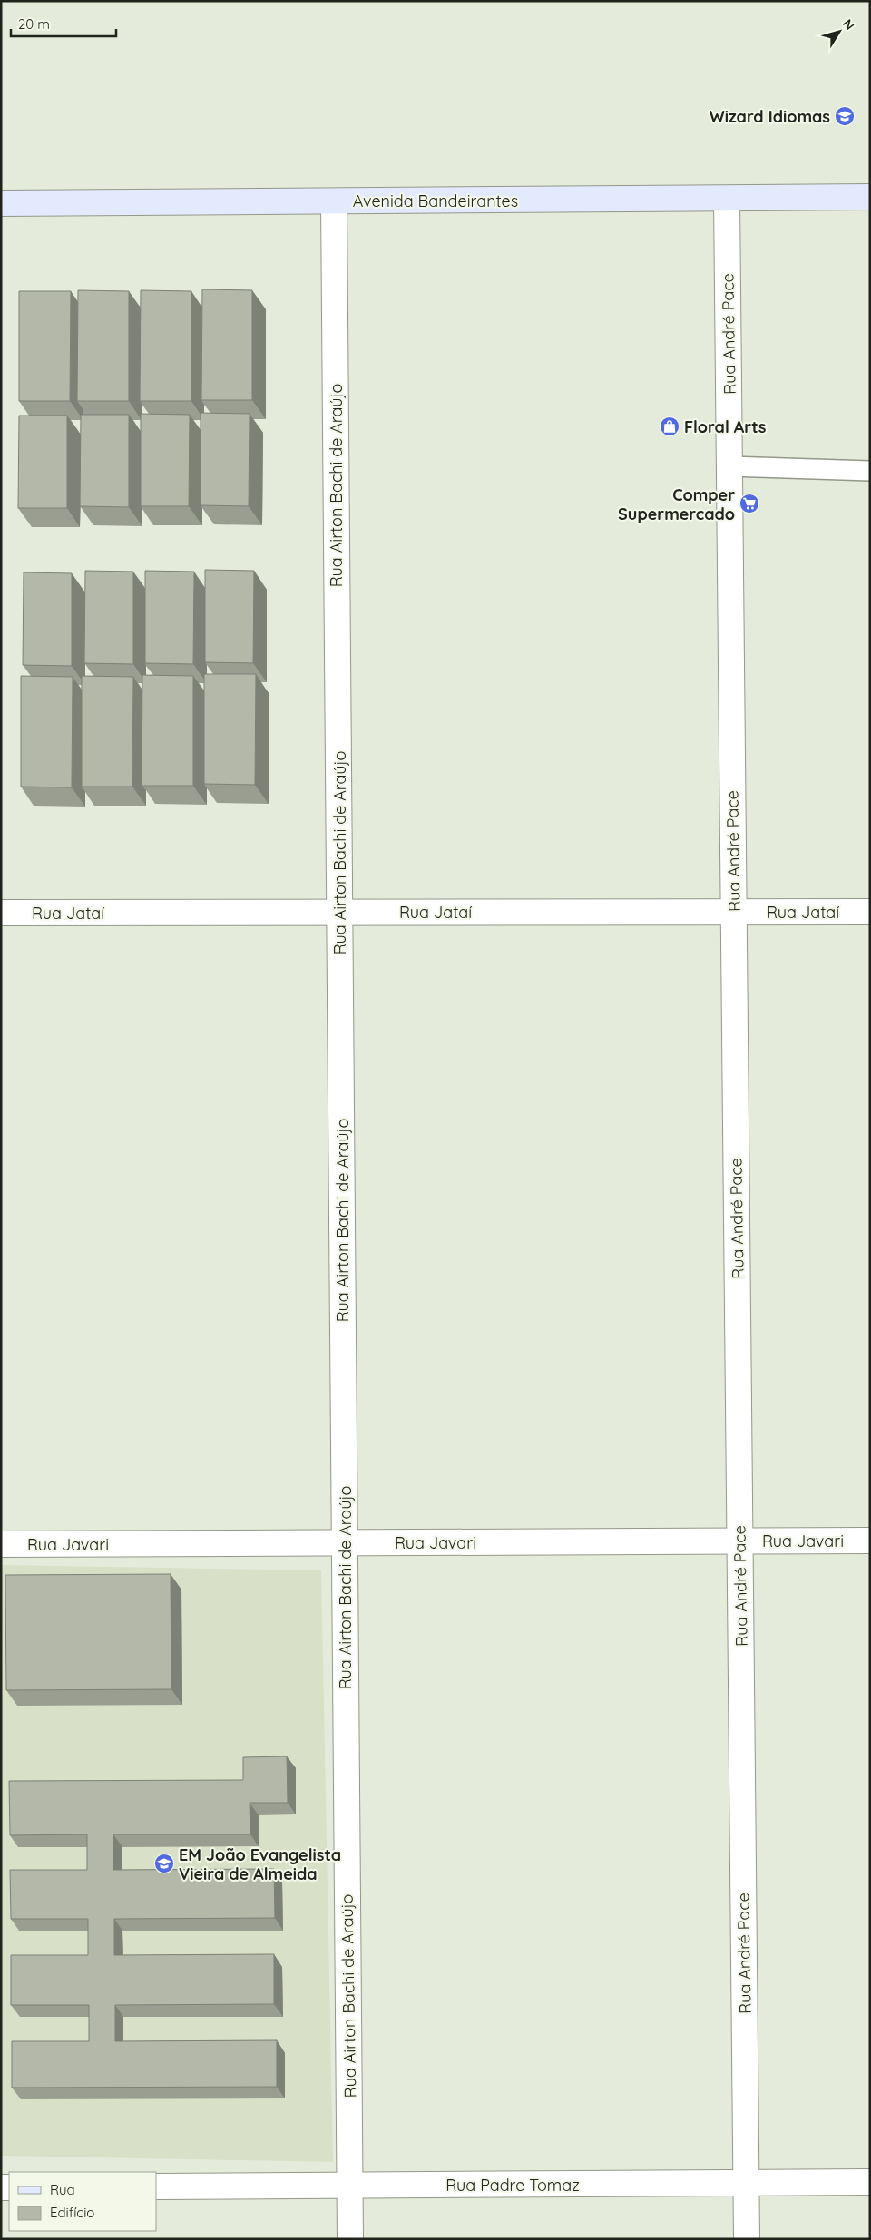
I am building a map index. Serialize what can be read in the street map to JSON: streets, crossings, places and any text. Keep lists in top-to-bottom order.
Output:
{
  "streets": {
    "main road": ["Avenida Bandeirantes"],
    "street": [
      "Rua André Pace",
      "Rua Airton Bachi de Araújo",
      "Rua Jataí",
      "Rua Javari",
      "Rua Padre Tomaz"
    ]
  },
  "crossings": [
    ["Avenida Bandeirantes", "Rua André Pace"],
    ["Avenida Bandeirantes", "Rua Airton Bachi de Araújo"],
    ["Rua André Pace", "Rua Jataí"],
    ["Rua André Pace", "Rua Javari"],
    ["Rua André Pace", "Rua Padre Tomaz"],
    ["Rua Airton Bachi de Araújo", "Rua Jataí"],
    ["Rua Airton Bachi de Araújo", "Rua Javari"],
    ["Rua Airton Bachi de Araújo", "Rua Padre Tomaz"]
  ],
  "places": {
    "school or university": ["Wizard Idiomas", "EM João Evangelista Vieira de Almeida"],
    "shop": ["Floral Arts"],
    "supermarket": ["Comper Supermercado"]
  },
  "legend": ["Rua", "Edifício"],
  "scale_bar": "20 m",
  "north": "top right"
}
